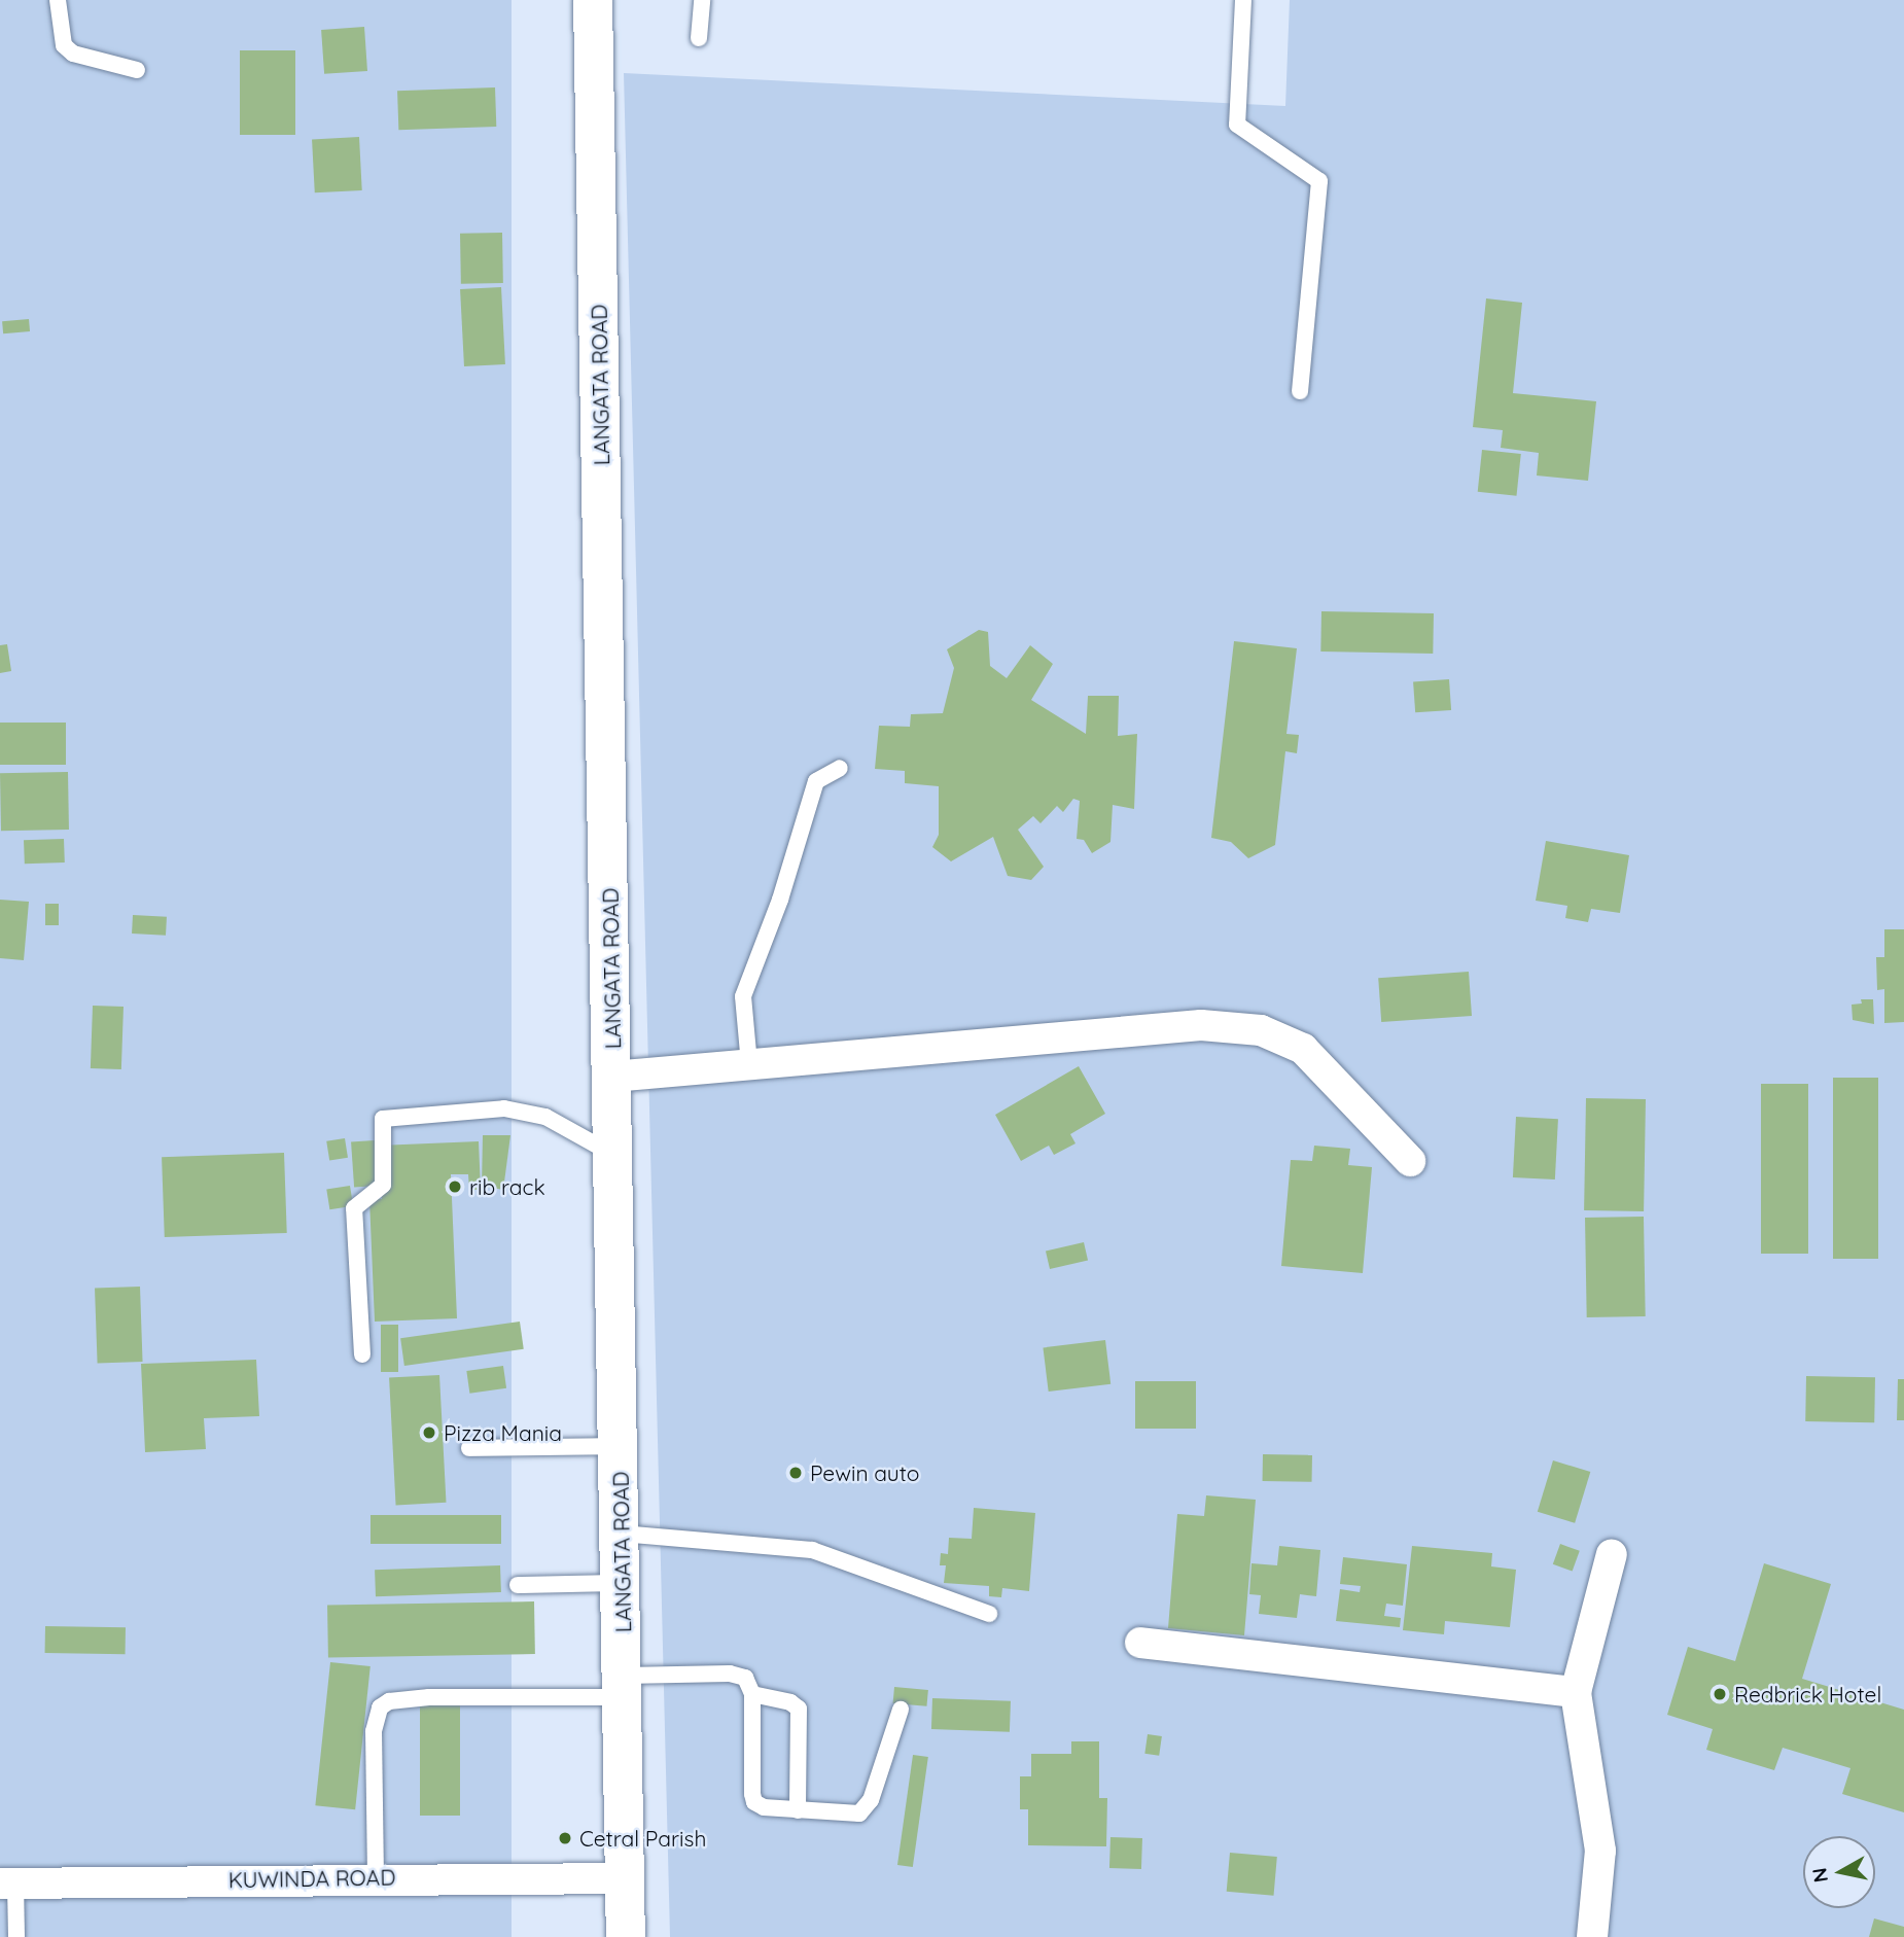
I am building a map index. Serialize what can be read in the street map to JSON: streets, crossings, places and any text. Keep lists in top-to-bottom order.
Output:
{
  "streets": {
    "main road": ["LANGATA ROAD"],
    "street": ["KUWINDA ROAD"]
  },
  "crossings": [
    ["LANGATA ROAD", "KUWINDA ROAD"]
  ],
  "places": [
    "rib rack",
    "Pizza Mania",
    "Pewin auto",
    "Redbrick Hotel",
    "Cetral Parish"
  ],
  "north": "left"
}
